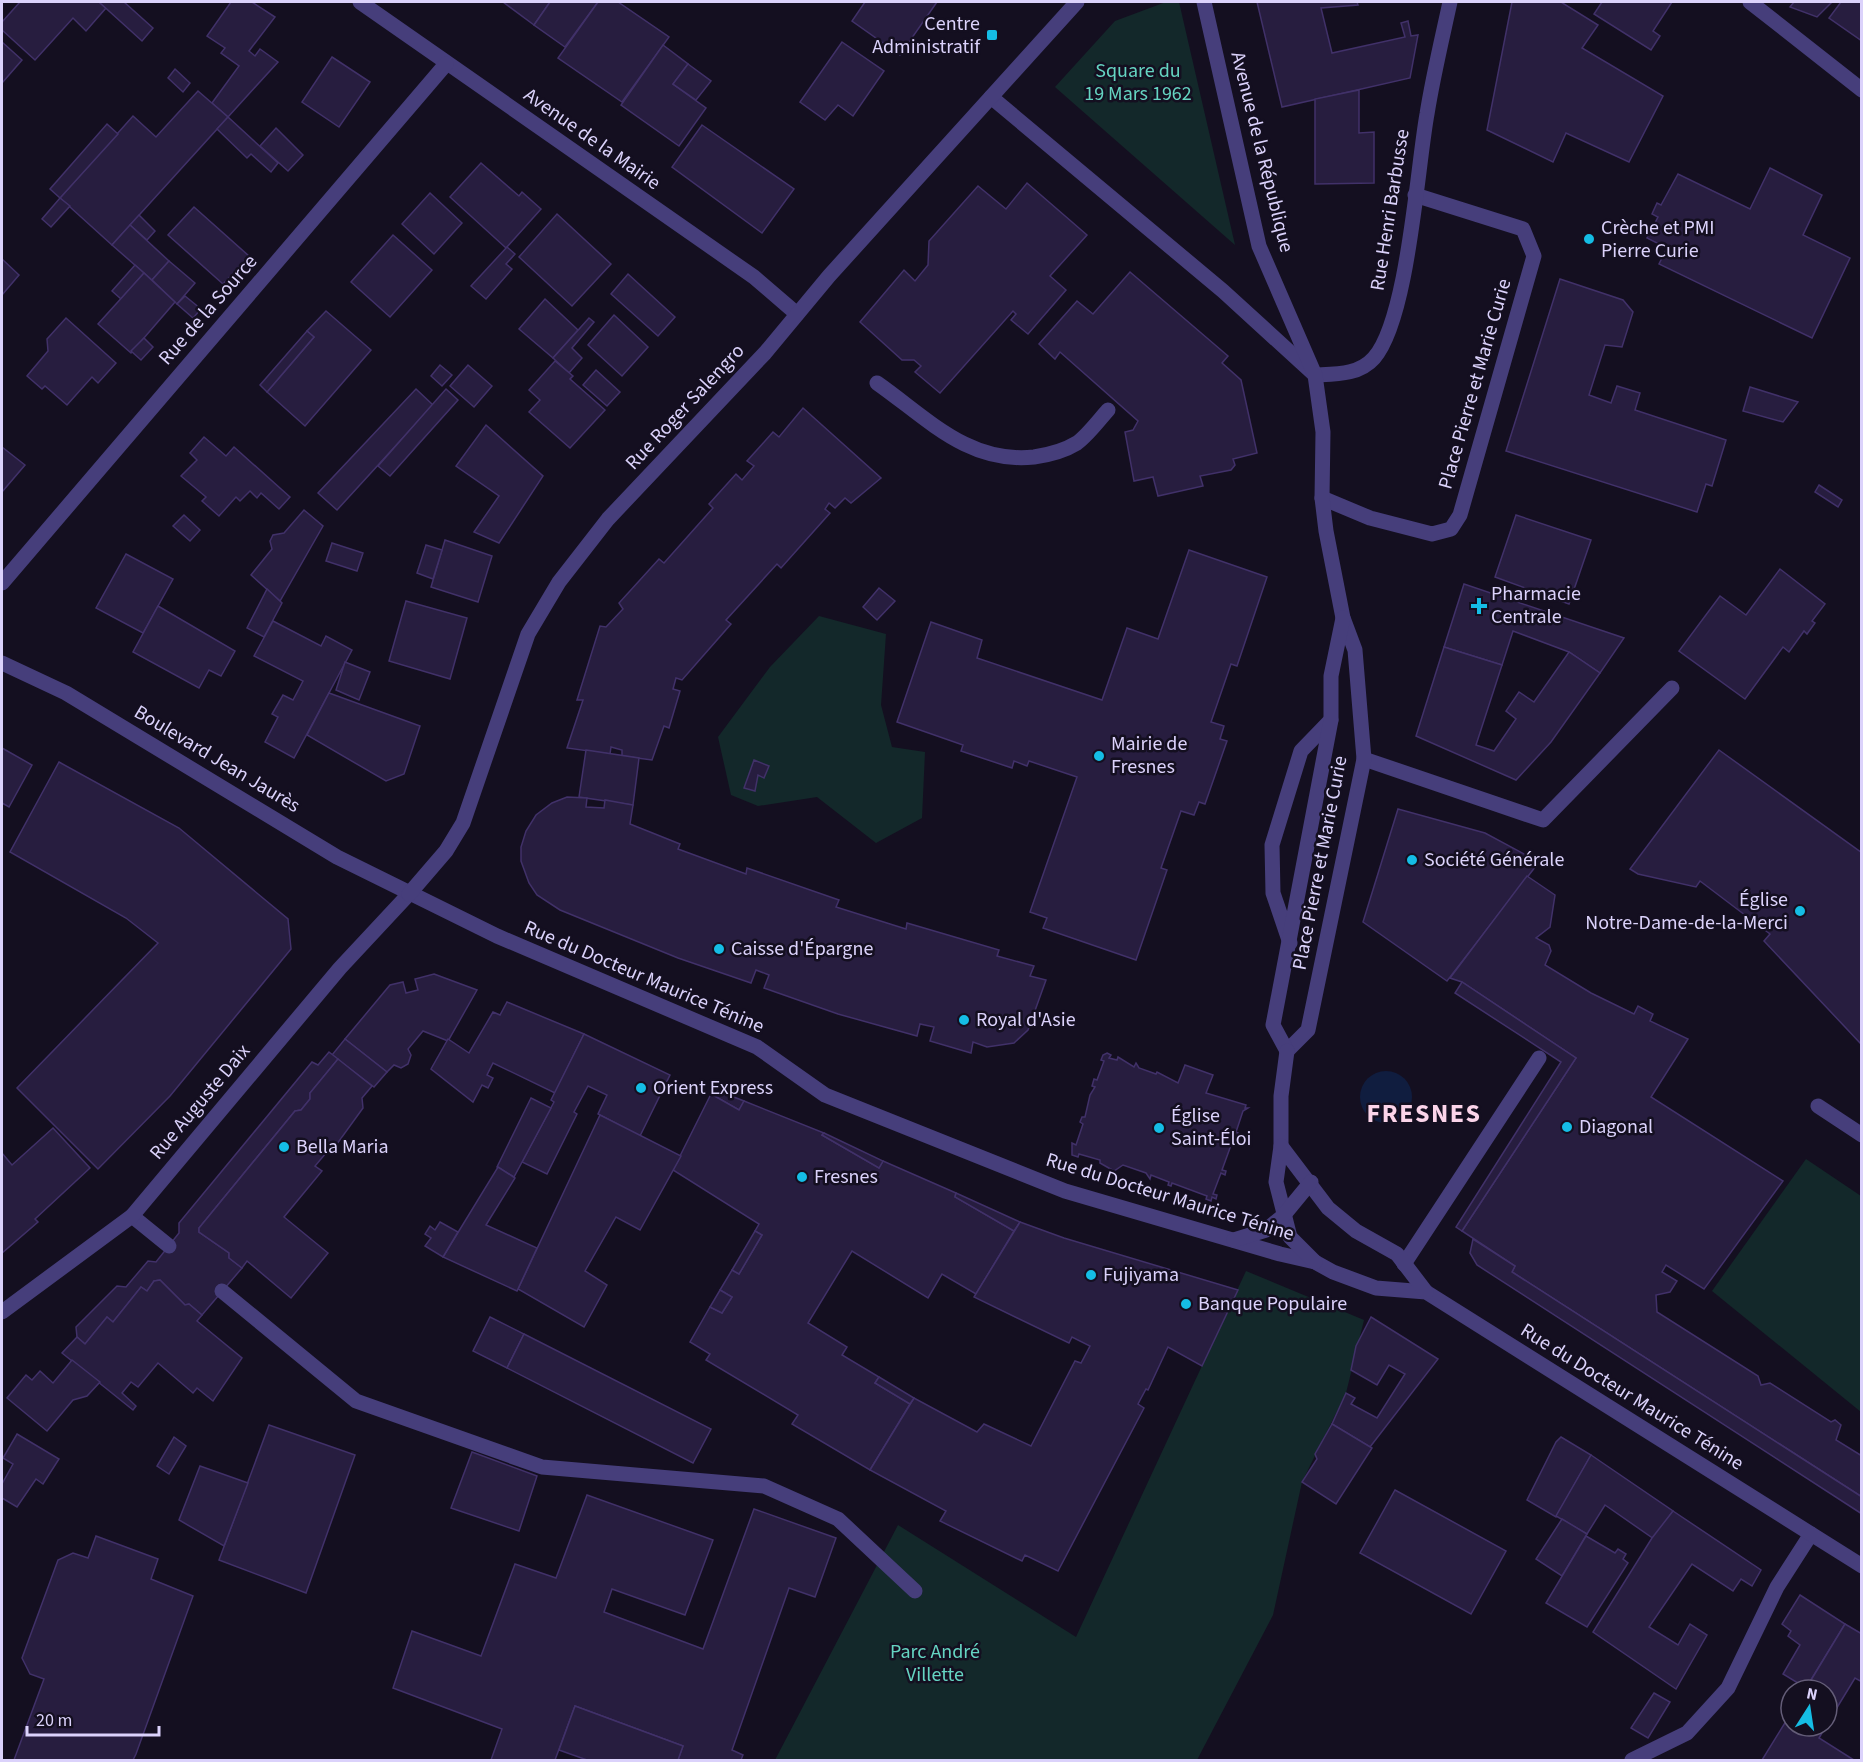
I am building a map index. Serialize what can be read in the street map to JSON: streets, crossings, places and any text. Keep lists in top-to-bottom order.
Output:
{
  "streets": {
    "street": [
      "Avenue de la Mairie",
      "Avenue de la République",
      "Rue Henri Barbusse",
      "Rue de la Source",
      "Place Pierre et Marie Curie",
      "Rue Roger Salengro",
      "Boulevard Jean Jaurès",
      "Rue du Docteur Maurice Ténine",
      "Rue Auguste Daix"
    ]
  },
  "crossings": [
    ["Avenue de la Mairie", "Rue de la Source"],
    ["Avenue de la Mairie", "Rue Roger Salengro"],
    ["Avenue de la République", "Rue Henri Barbusse"],
    ["Avenue de la République", "Place Pierre et Marie Curie"],
    ["Rue Henri Barbusse", "Place Pierre et Marie Curie"],
    ["Rue Roger Salengro", "Boulevard Jean Jaurès"],
    ["Rue Roger Salengro", "Rue du Docteur Maurice Ténine"],
    ["Rue Roger Salengro", "Rue Auguste Daix"],
    ["Boulevard Jean Jaurès", "Rue du Docteur Maurice Ténine"],
    ["Boulevard Jean Jaurès", "Rue Auguste Daix"],
    ["Rue du Docteur Maurice Ténine", "Rue Auguste Daix"]
  ],
  "districts": ["FRESNES"],
  "parks": ["Square du 19 Mars 1962", "Parc André Villette"],
  "places": {
    "transit": ["Centre Administratif"],
    "other": [
      "Crèche et PMI Pierre Curie",
      "Mairie de Fresnes",
      "Société Générale",
      "Église Notre-Dame-de-la-Merci",
      "Caisse d'Épargne",
      "Royal d'Asie",
      "Orient Express",
      "Diagonal",
      "Église Saint-Éloi",
      "Bella Maria",
      "Fresnes",
      "Fujiyama",
      "Banque Populaire"
    ],
    "health": ["Pharmacie Centrale"]
  },
  "scale_bar": "20 m",
  "north": "top"
}
